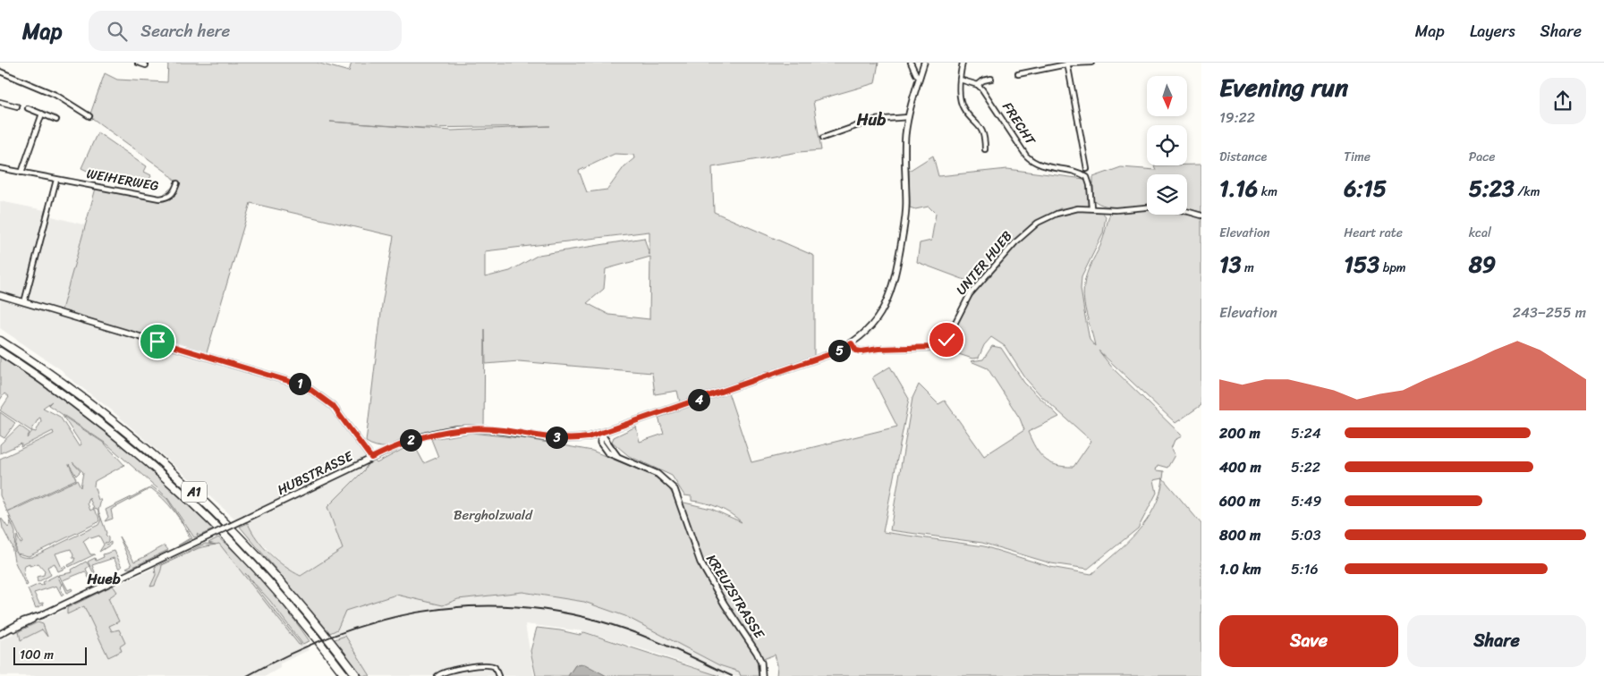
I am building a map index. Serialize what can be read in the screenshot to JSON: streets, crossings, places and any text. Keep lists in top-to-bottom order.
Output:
{
  "streets": {
    "highway": ["A1"],
    "street": [
      "FRECHT",
      "WEIHERWEG",
      "UNTER HUEB",
      "HUBSTRASSE",
      "KREUZSTRASSE"
    ]
  },
  "crossings": [
    ["FRECHT", "UNTER HUEB"]
  ],
  "districts": ["Hub", "Hueb"],
  "parks": ["Bergholzwald"],
  "scale_bar": "100 m",
  "north": "bottom",
  "page": {
    "header": "Map",
    "search": "Search here",
    "nav": ["Map", "Layers", "Share"],
    "heading": ["Evening run", "19:22"],
    "stats": [
      ["Distance", "1.16 km"],
      ["Time", "6:15"],
      ["Pace", "5:23 /km"],
      ["Elevation", "13 m"],
      ["Heart rate", "153 bpm"],
      ["kcal", "89"]
    ],
    "chart": ["Elevation", "243–255 m"],
    "pins": [
      "5",
      "1",
      "4",
      "3",
      "2"
    ],
    "list": [
      {
        "name": "200 m",
        "note": "5:24"
      },
      {
        "name": "400 m",
        "note": "5:22"
      },
      {
        "name": "600 m",
        "note": "5:49"
      },
      {
        "name": "800 m",
        "note": "5:03"
      },
      {
        "name": "1.0 km",
        "note": "5:16"
      }
    ],
    "buttons": ["Save", "Share"],
    "scale": "100 m"
  }
}
